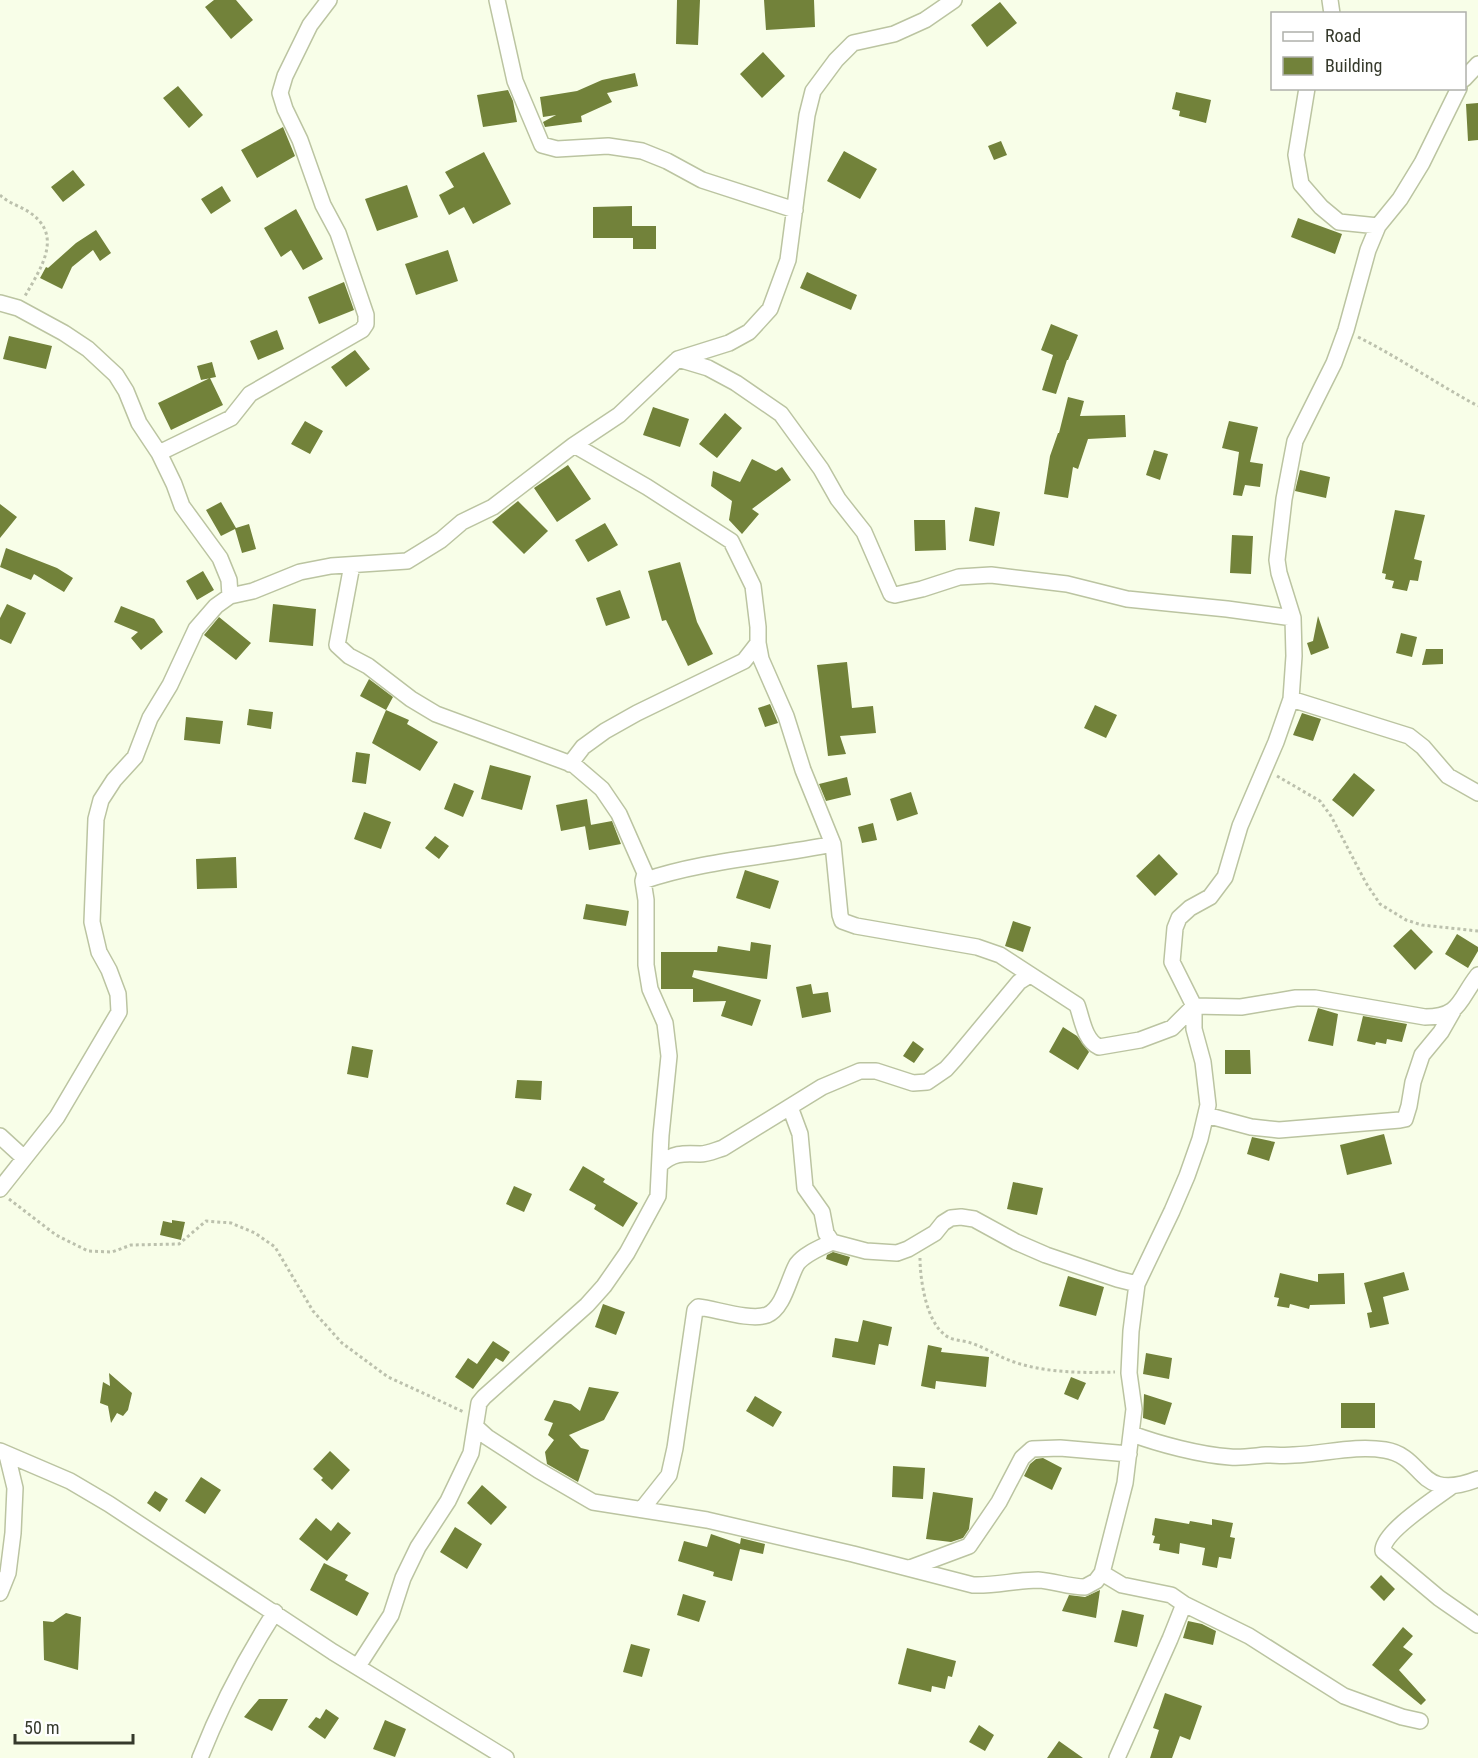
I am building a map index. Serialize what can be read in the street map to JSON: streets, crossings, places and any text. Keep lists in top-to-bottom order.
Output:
{
  "legend": ["Road", "Building"],
  "scale_bar": "50 m"
}
